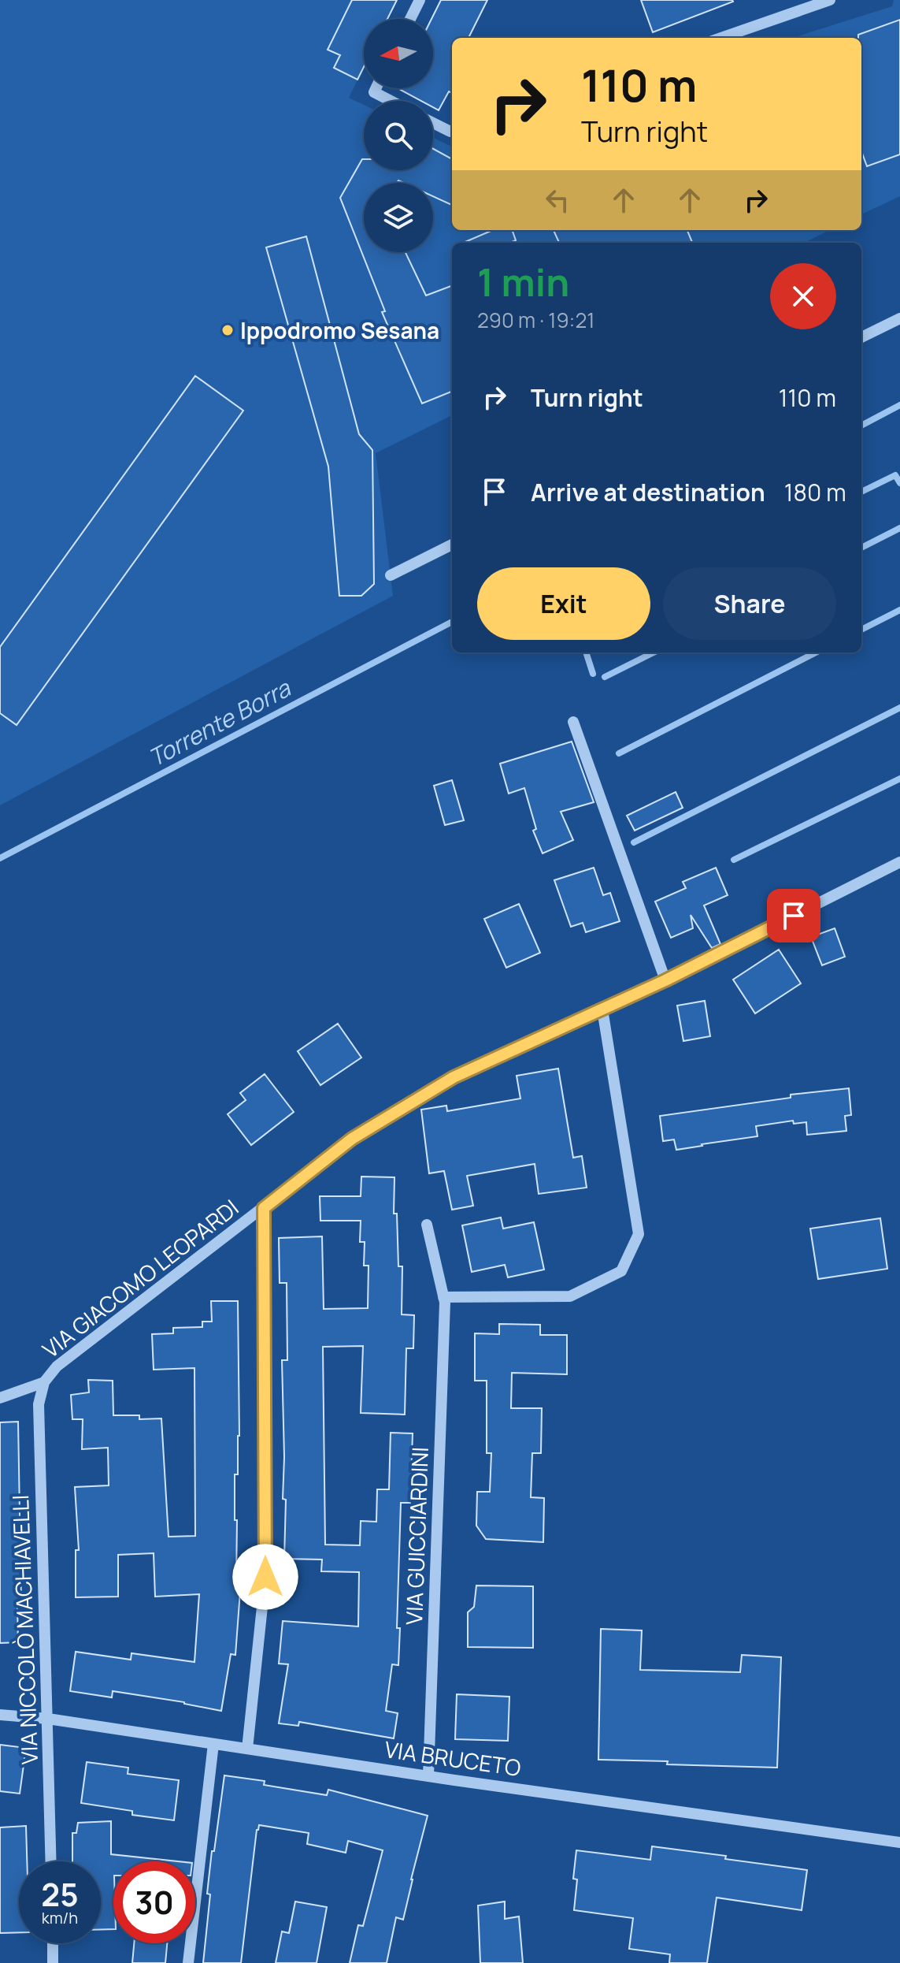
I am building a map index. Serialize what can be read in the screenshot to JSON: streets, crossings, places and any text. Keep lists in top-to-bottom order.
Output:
{
  "streets": {
    "street": [
      "VIA GIACOMO LEOPARDI",
      "VIA GUICCIARDINI",
      "VIA NICCOLÒ MACHIAVELLI",
      "VIA BRUCETO"
    ]
  },
  "crossings": [
    ["VIA GIACOMO LEOPARDI", "VIA NICCOLÒ MACHIAVELLI"],
    ["VIA GUICCIARDINI", "VIA BRUCETO"],
    ["VIA NICCOLÒ MACHIAVELLI", "VIA BRUCETO"]
  ],
  "water": ["Torrente Borra"],
  "places": ["Ippodromo Sesana"],
  "north": "left",
  "page": {
    "turn": ["110 m", "Turn right"],
    "heading": ["1 min", "290 m · 19:21"],
    "list": [
      {
        "name": "Turn right",
        "value": "110 m"
      },
      {
        "name": "Arrive at destination",
        "value": "180 m"
      }
    ],
    "buttons": ["Exit", "Share"],
    "speed": "25 km/h",
    "limit": "30"
  }
}
